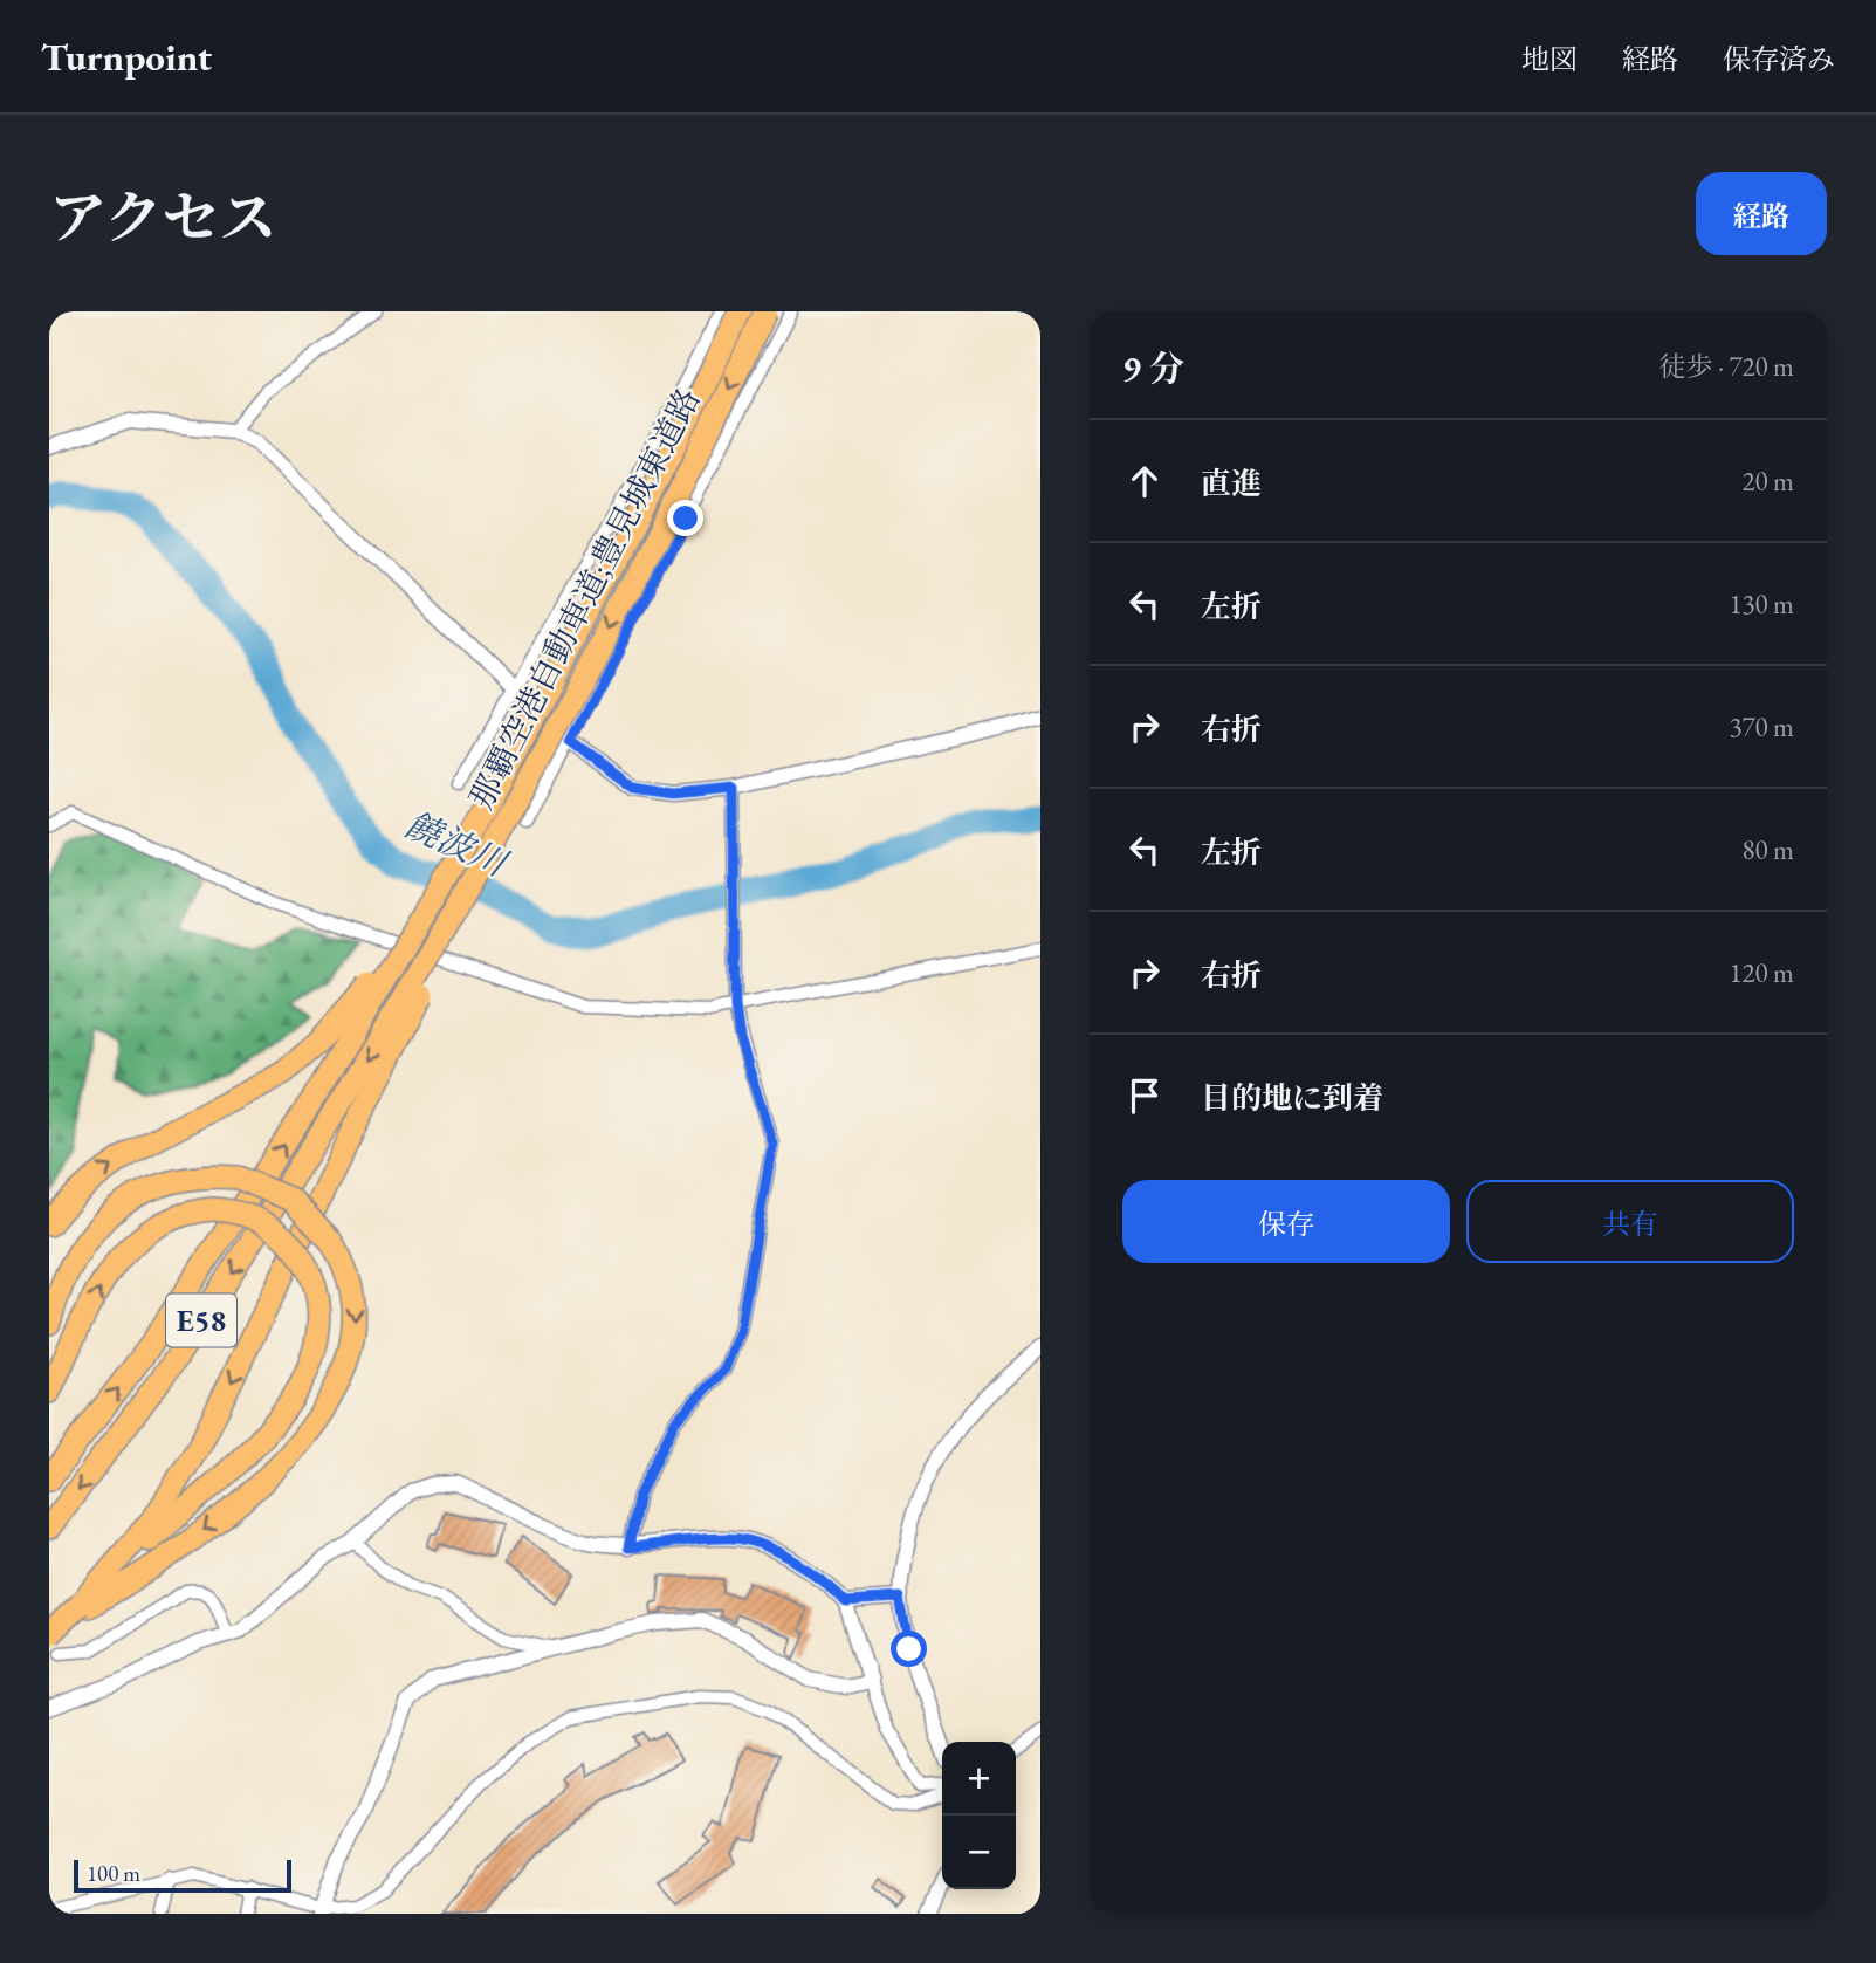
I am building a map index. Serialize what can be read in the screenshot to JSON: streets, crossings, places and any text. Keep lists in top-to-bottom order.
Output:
{
  "streets": {
    "highway": ["那覇空港自動車道;豊見城東道路", "E58"]
  },
  "water": ["饒波川"],
  "scale_bar": "100 m",
  "page": {
    "header": "Turnpoint",
    "nav": ["地図", "経路", "保存済み"],
    "title": "アクセス",
    "buttons": [
      "経路",
      ["保存", "共有"]
    ],
    "heading": ["9 分", "徒歩 · 720 m"],
    "list": [
      ["直進", "20 m"],
      ["左折", "130 m"],
      ["右折", "370 m"],
      ["左折", "80 m"],
      ["右折", "120 m"],
      "目的地に到着"
    ],
    "map_buttons": ["+", "−"],
    "scale": "100 m"
  }
}
